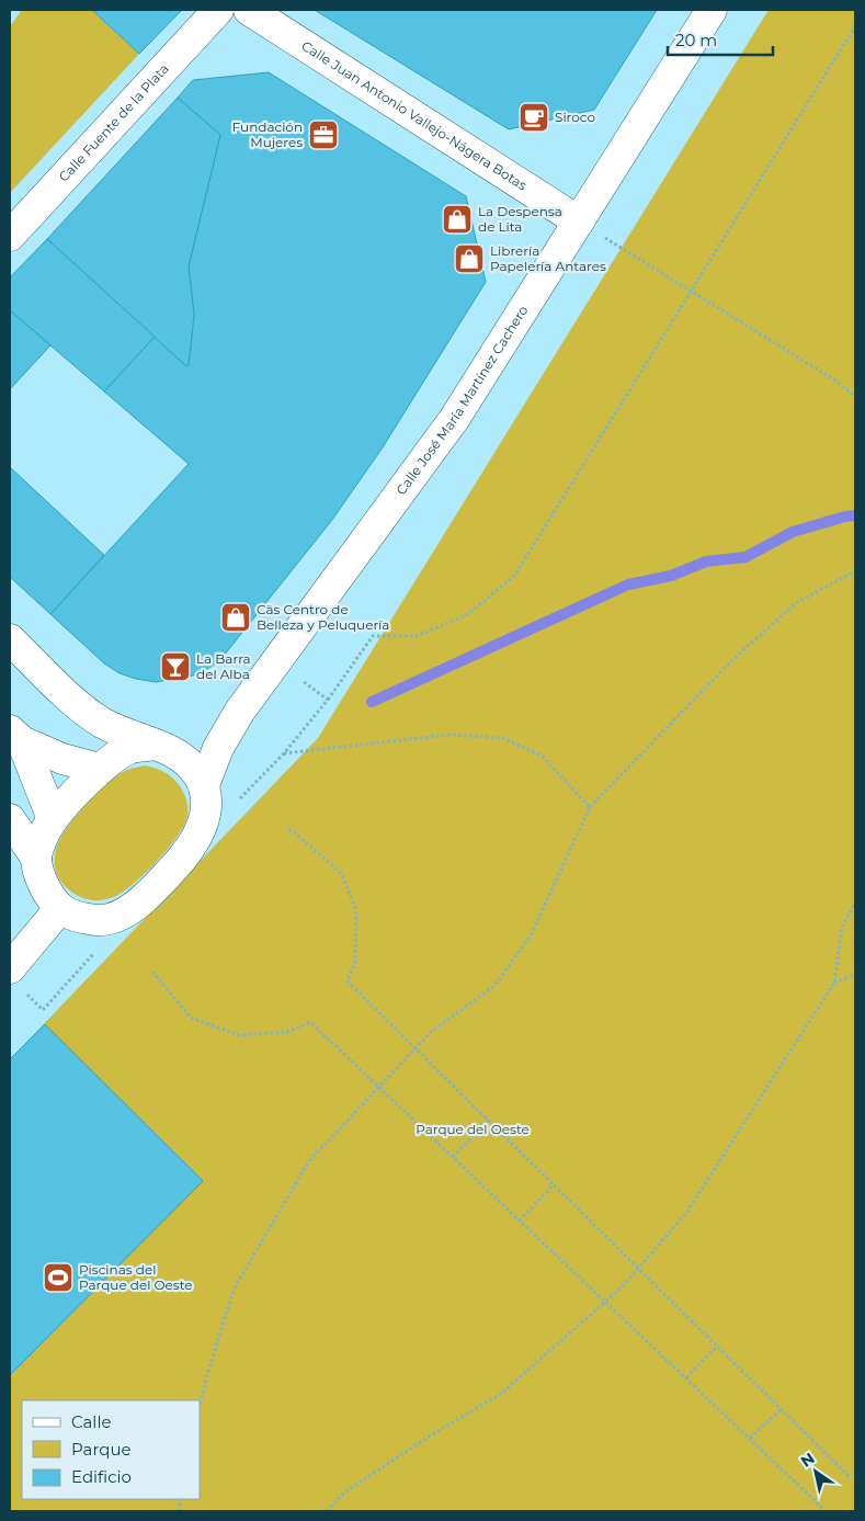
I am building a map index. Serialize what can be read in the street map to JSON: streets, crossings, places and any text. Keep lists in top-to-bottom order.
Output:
{
  "streets": {
    "street": ["Calle Juan Antonio Vallejo-Nágera Botas", "Calle Fuente de la Plata", "Calle José María Martínez Cachero"]
  },
  "crossings": [
    ["Calle Juan Antonio Vallejo-Nágera Botas", "Calle José María Martínez Cachero"]
  ],
  "parks": ["Parque del Oeste"],
  "places": {
    "cafe": ["Siroco"],
    "office": ["Fundación Mujeres"],
    "shop": ["La Despensa de Lita", "Librería Papelería Antares", "Cäs Centro de Belleza y Peluquería"],
    "bar": ["La Barra del Alba"],
    "sports": ["Piscinas del Parque del Oeste"]
  },
  "legend": ["Calle", "Parque", "Edificio"],
  "scale_bar": "20 m",
  "north": "top left"
}
